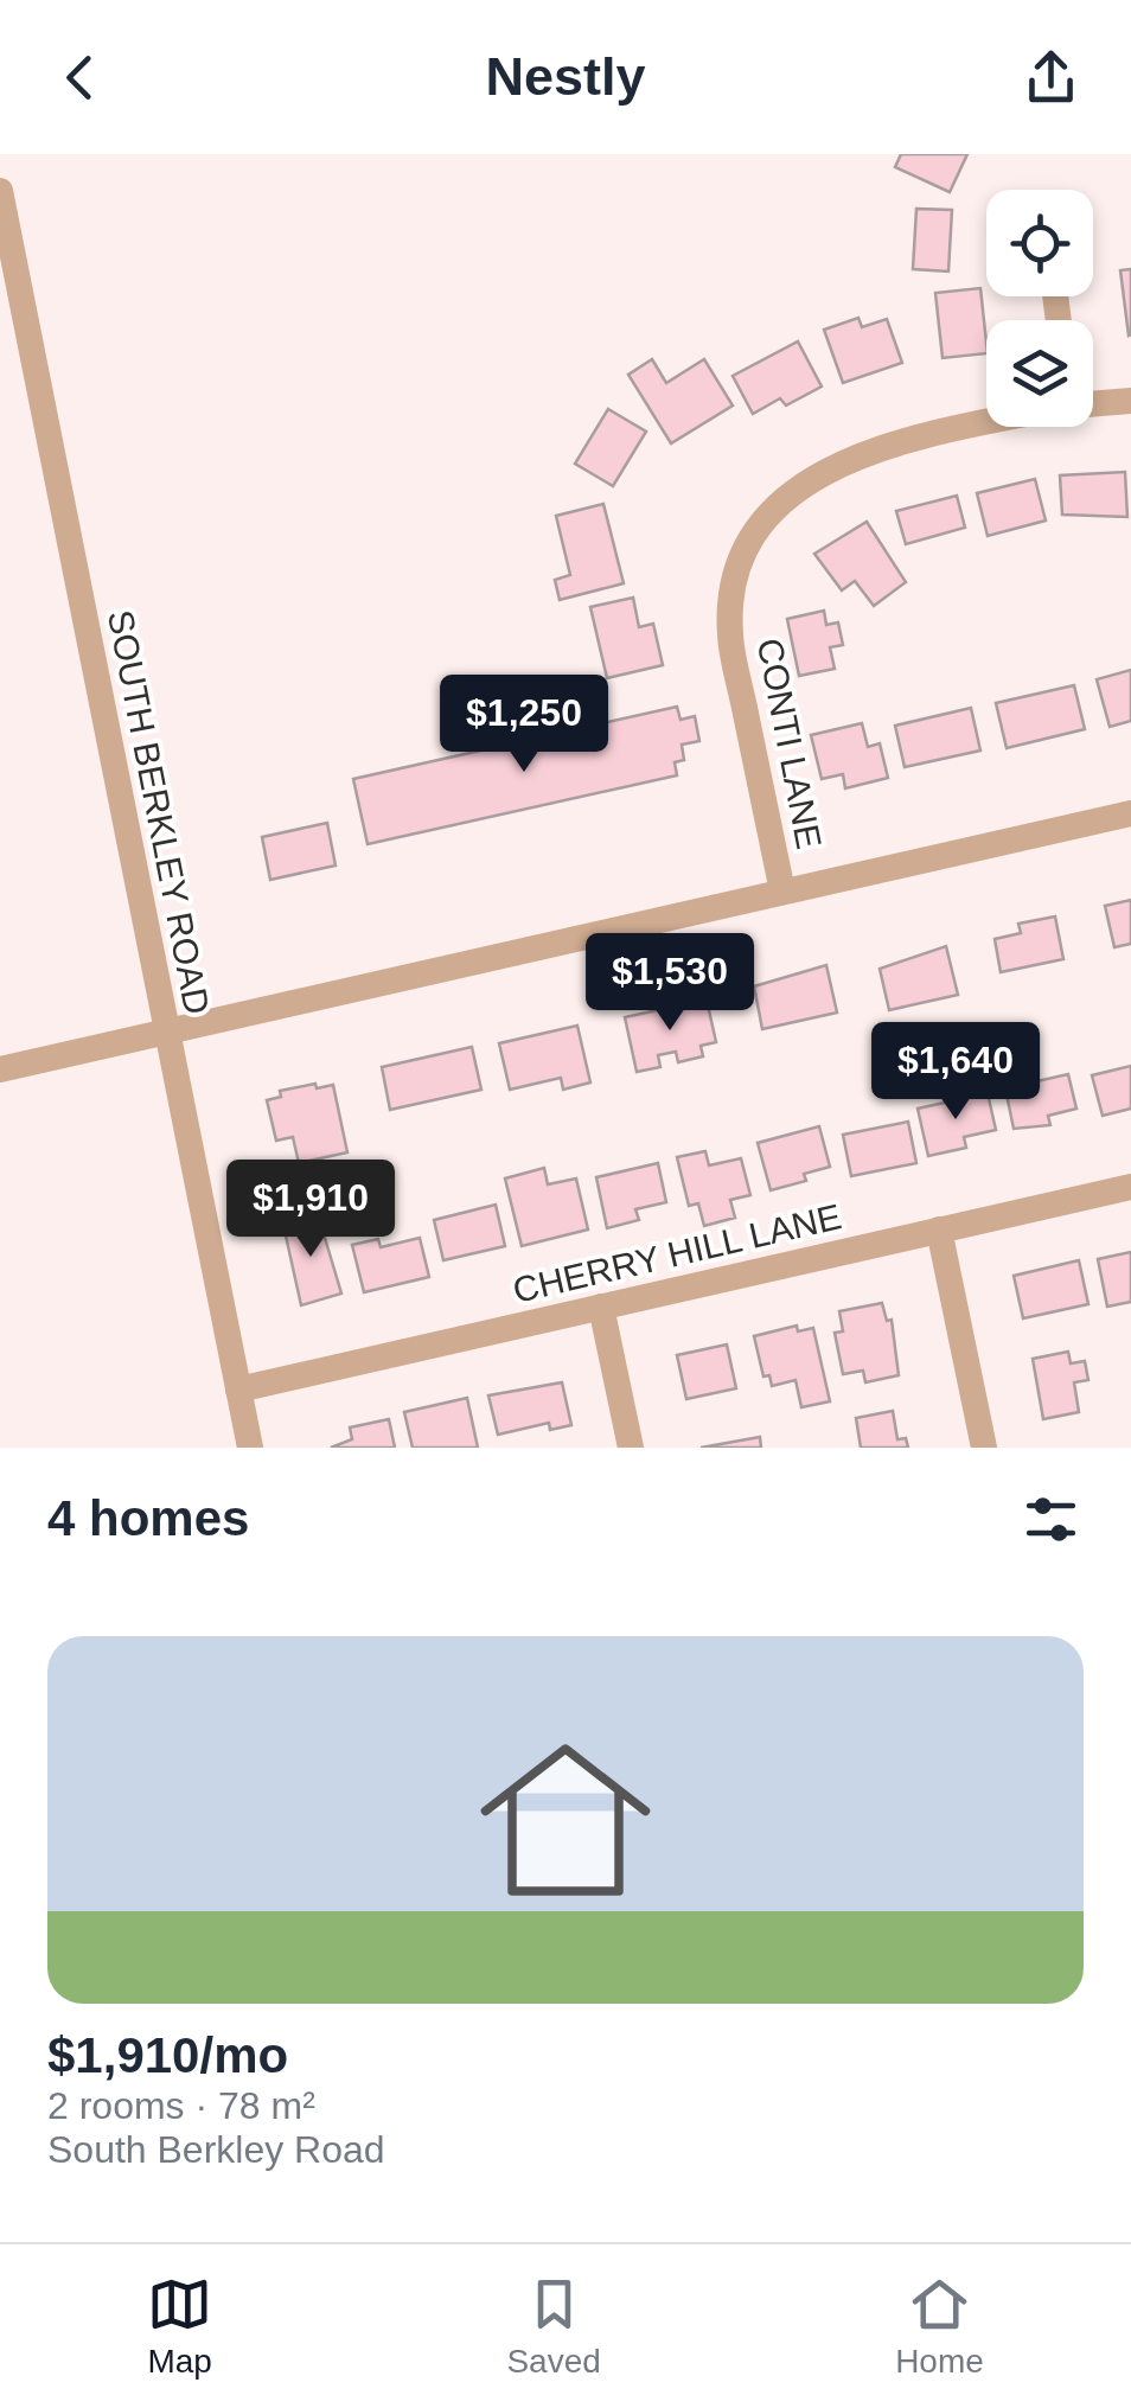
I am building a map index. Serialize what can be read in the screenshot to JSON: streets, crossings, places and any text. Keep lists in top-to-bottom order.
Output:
{
  "streets": {
    "street": ["CONTI LANE", "SOUTH BERKLEY ROAD", "CHERRY HILL LANE"]
  },
  "crossings": [
    ["SOUTH BERKLEY ROAD", "CHERRY HILL LANE"]
  ],
  "page": {
    "header": "Nestly",
    "price": [
      "$1,250",
      "$1,530",
      "$1,640",
      "$1,910"
    ],
    "heading": "4 homes",
    "list": [
      {
        "name": "$1,910/mo",
        "note": "2 rooms · 78 m² · South Berkley Road"
      }
    ],
    "tabs": ["Map", "Saved", "Home"]
  }
}
